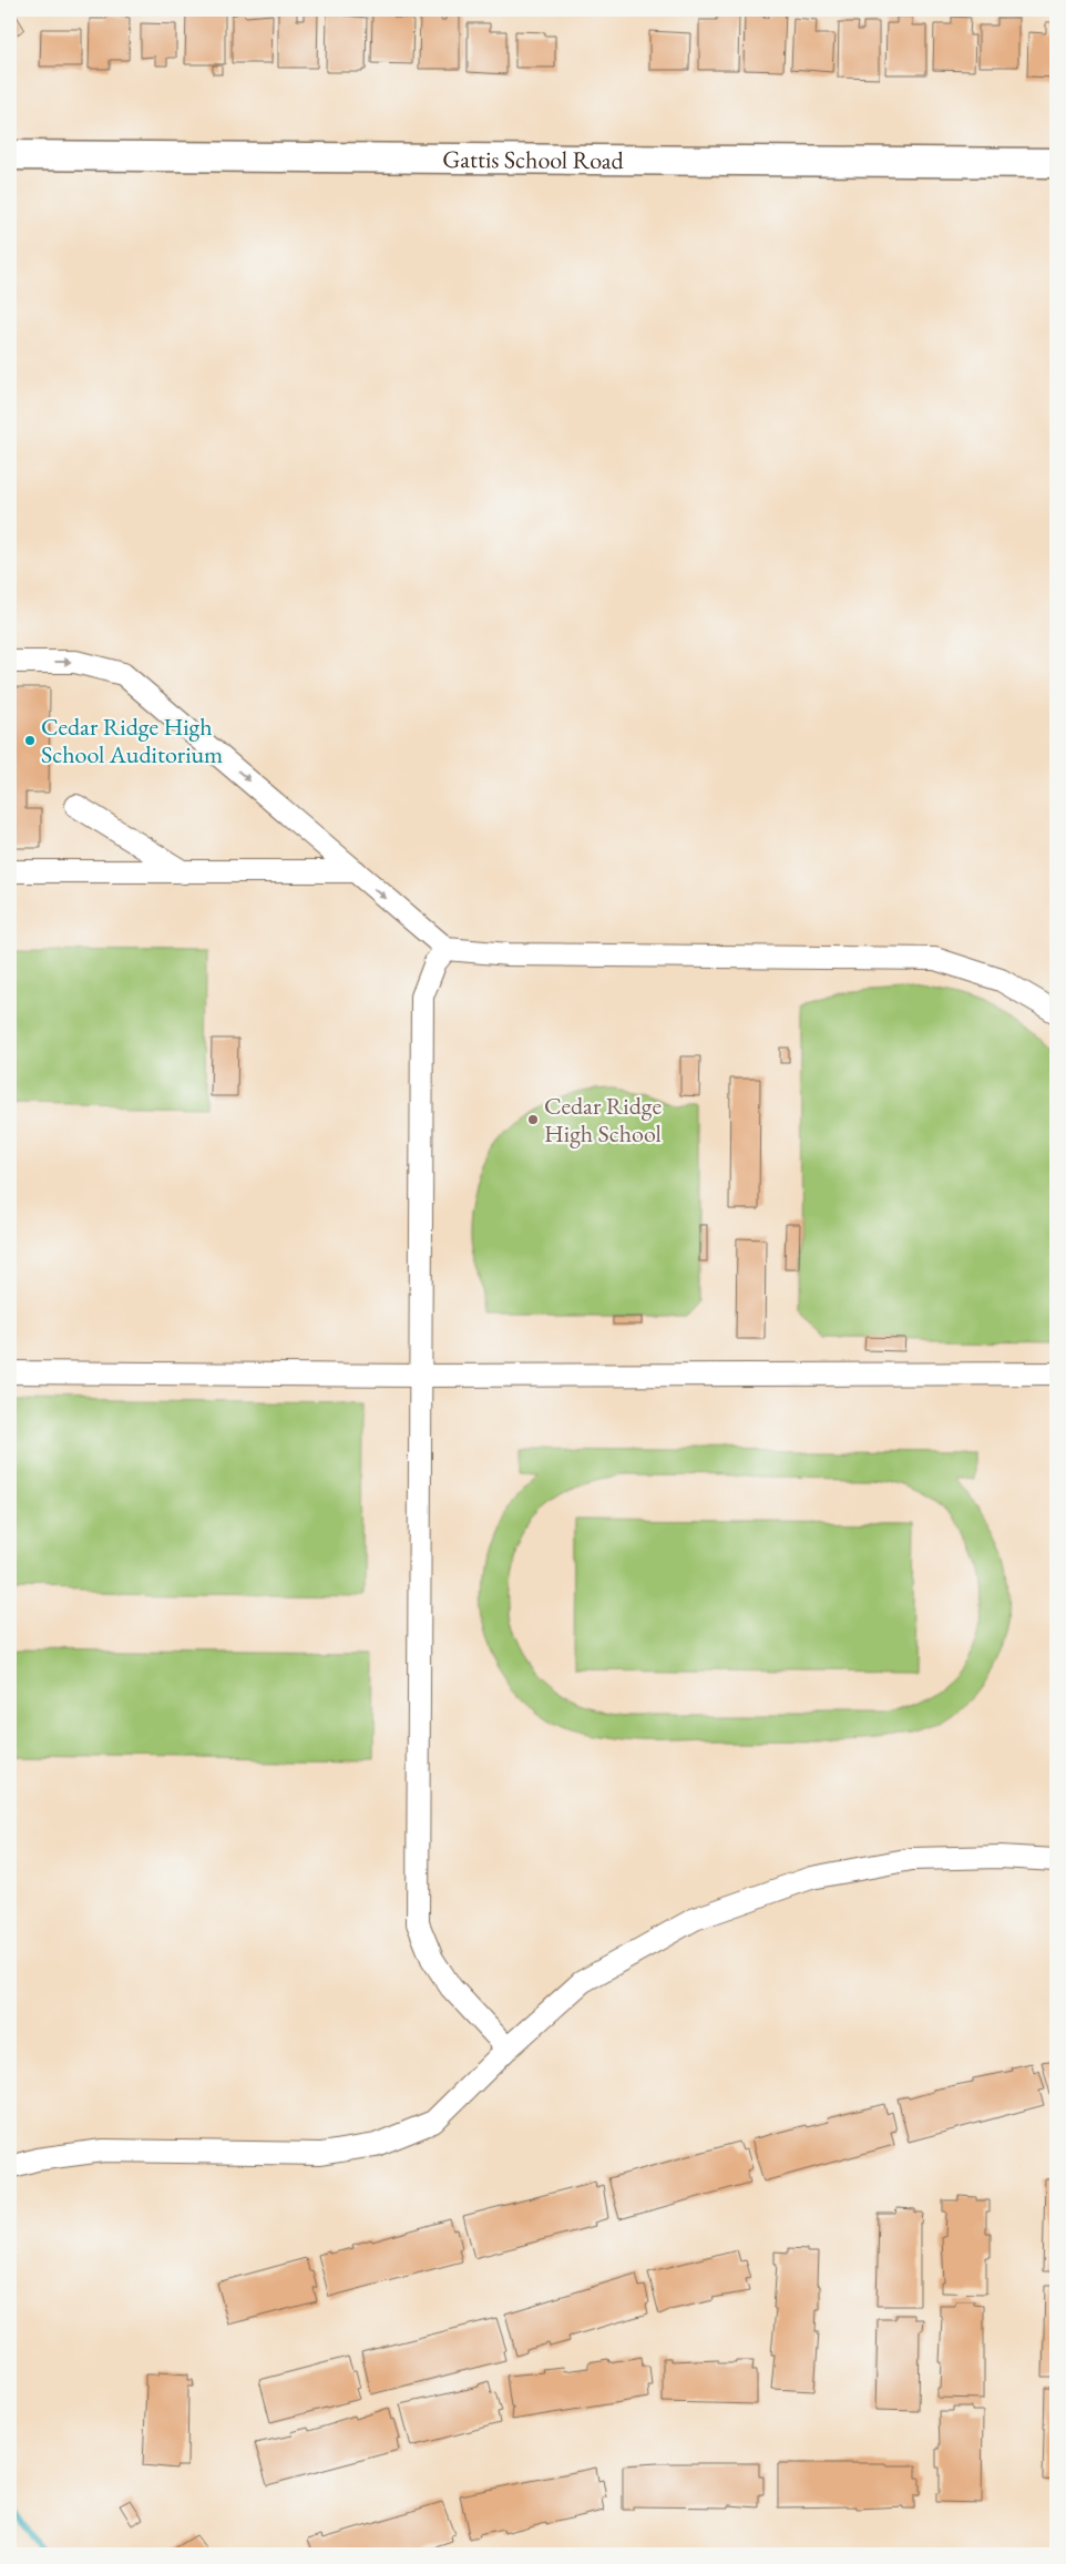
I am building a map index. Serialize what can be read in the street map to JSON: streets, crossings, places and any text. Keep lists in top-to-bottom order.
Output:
{
  "streets": {
    "main road": ["Gattis School Road"]
  },
  "places": ["Cedar Ridge High School Auditorium", "Cedar Ridge High School"]
}
